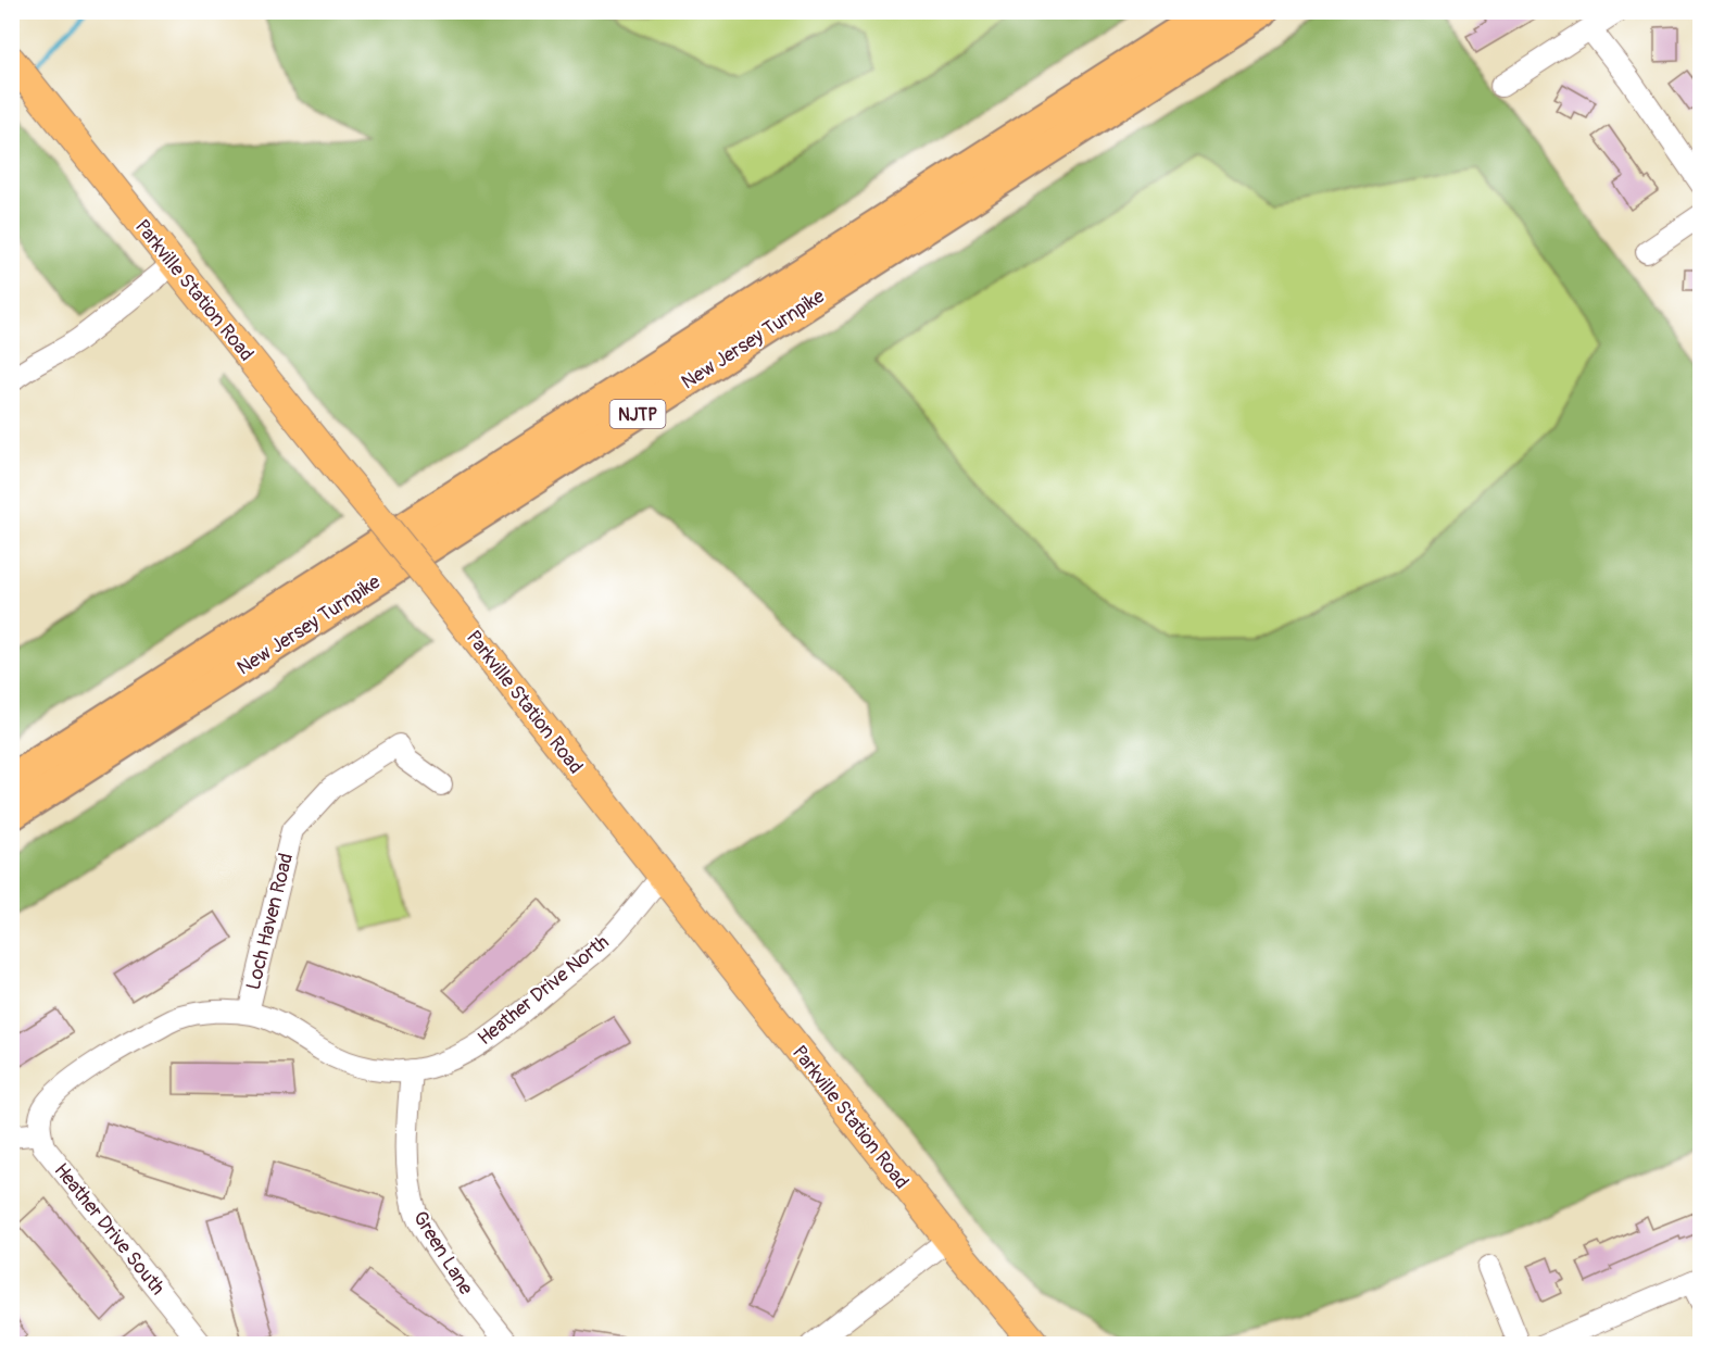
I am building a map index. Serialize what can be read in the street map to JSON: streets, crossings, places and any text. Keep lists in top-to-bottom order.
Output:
{
  "streets": {
    "highway": ["New Jersey Turnpike", "NJTP"],
    "main road": ["Parkville Station Road"],
    "street": [
      "Loch Haven Road",
      "Heather Drive North",
      "Heather Drive South",
      "Green Lane"
    ]
  },
  "crossings": [
    ["Parkville Station Road", "Heather Drive North"],
    ["Loch Haven Road", "Heather Drive North"],
    ["Heather Drive North", "Heather Drive South"],
    ["Heather Drive North", "Green Lane"]
  ]
}
